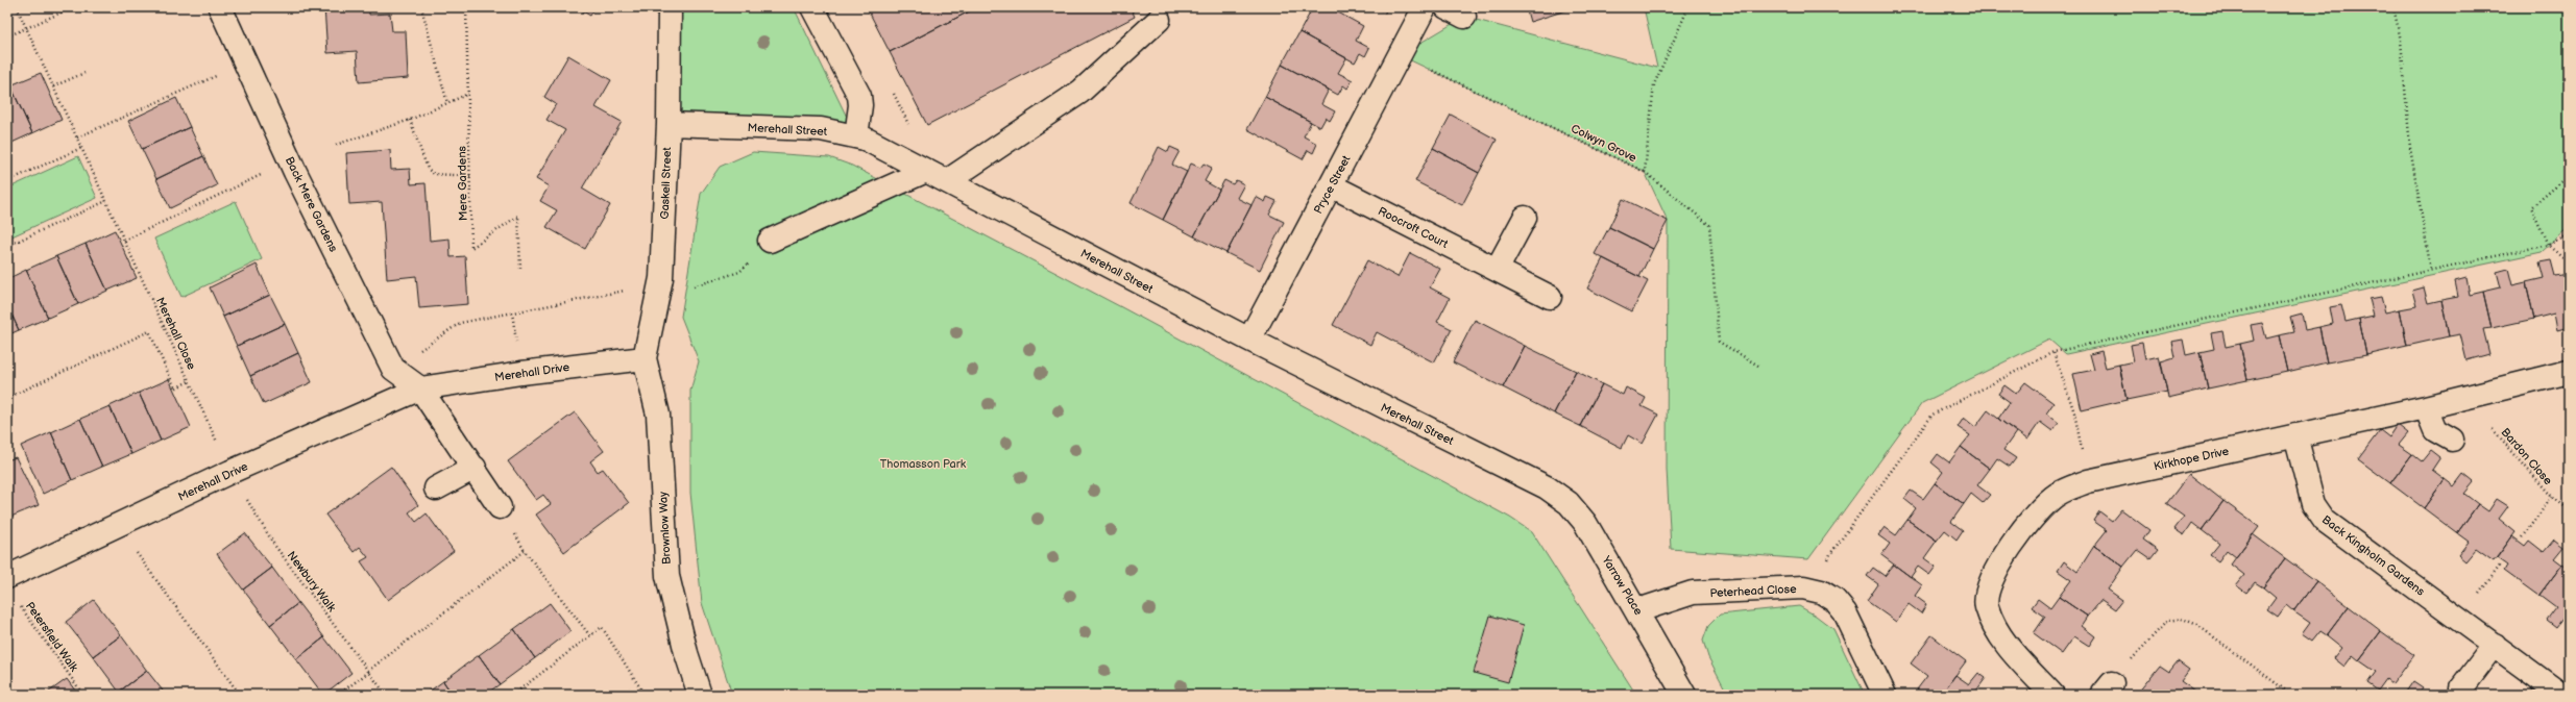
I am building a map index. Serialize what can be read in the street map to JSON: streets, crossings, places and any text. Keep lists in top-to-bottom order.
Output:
{
  "streets": {
    "street": [
      "Merehall Street",
      "Gaskell Street",
      "Pryce Street",
      "Back Mere Gardens",
      "Roocroft Court",
      "Merehall Drive",
      "Kirkhope Drive",
      "Brownlow Way",
      "Back Kingholm Gardens",
      "Yarrow Place",
      "Peterhead Close"
    ],
    "path": [
      "Colwyn Grove",
      "Mere Gardens",
      "Merehall Close",
      "Bardon Close",
      "Newbury Walk",
      "Petersfield Walk"
    ]
  },
  "crossings": [
    ["Merehall Street", "Gaskell Street"],
    ["Merehall Street", "Pryce Street"],
    ["Merehall Street", "Yarrow Place"],
    ["Colwyn Grove", "Pryce Street"],
    ["Gaskell Street", "Merehall Drive"],
    ["Gaskell Street", "Brownlow Way"],
    ["Pryce Street", "Roocroft Court"],
    ["Back Mere Gardens", "Merehall Drive"],
    ["Merehall Close", "Merehall Drive"],
    ["Merehall Close", "Newbury Walk"],
    ["Merehall Drive", "Brownlow Way"],
    ["Merehall Drive", "Newbury Walk"],
    ["Kirkhope Drive", "Back Kingholm Gardens"],
    ["Yarrow Place", "Peterhead Close"]
  ],
  "parks": ["Thomasson Park"]
}
